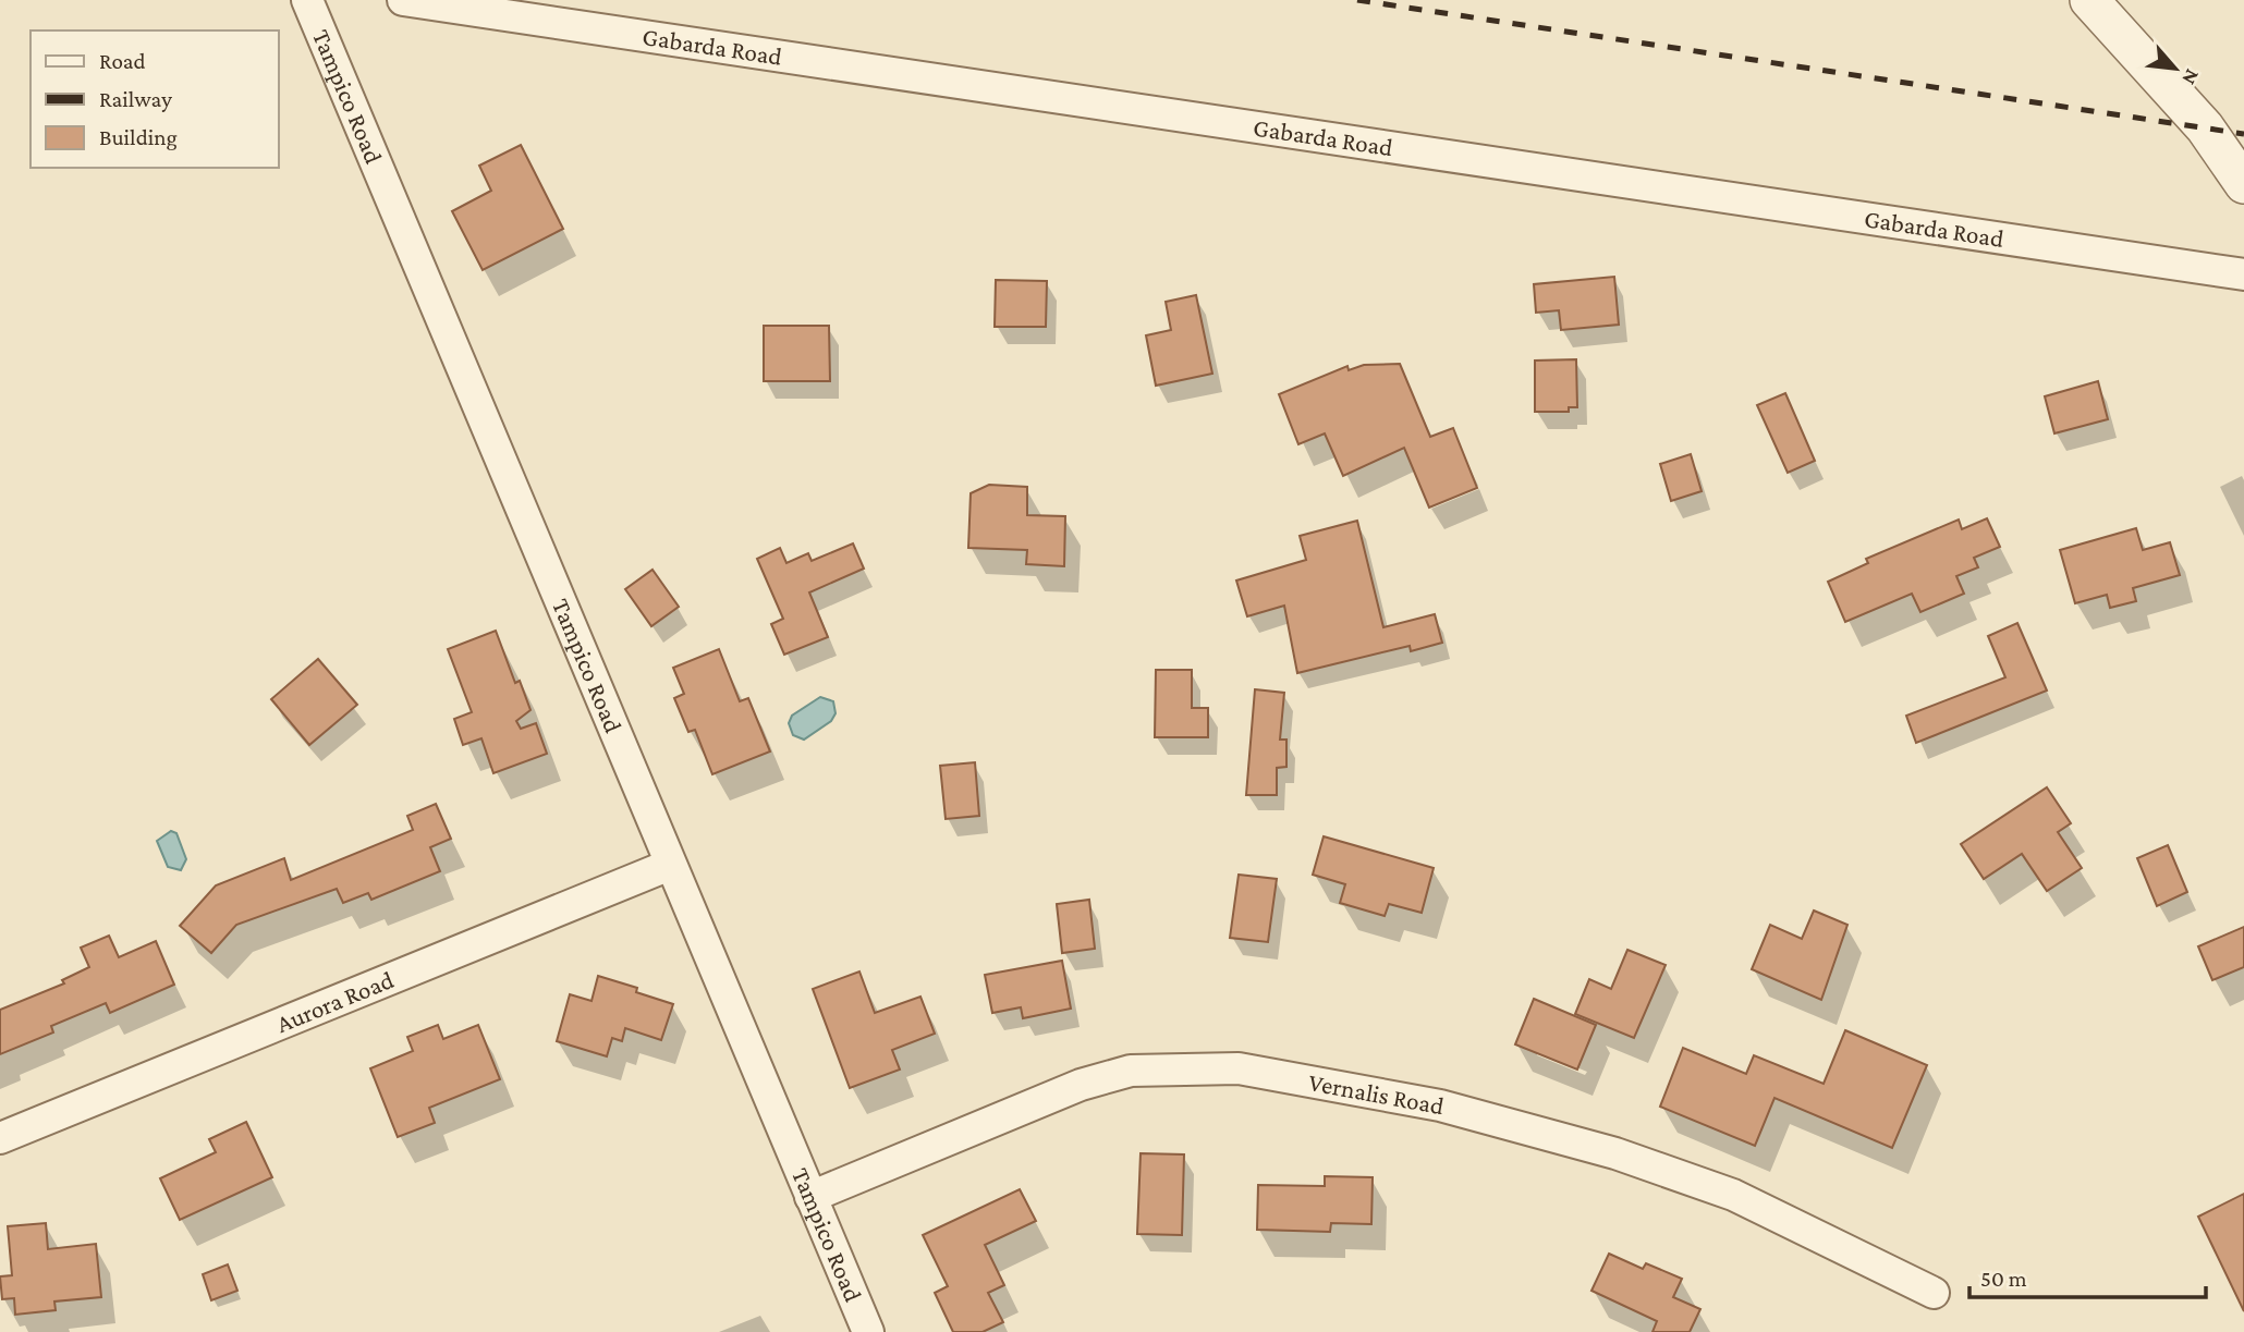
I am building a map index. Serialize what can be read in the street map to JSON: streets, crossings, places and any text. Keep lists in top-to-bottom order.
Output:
{
  "streets": {
    "street": [
      "Gabarda Road",
      "Tampico Road",
      "Aurora Road",
      "Vernalis Road"
    ]
  },
  "crossings": [
    ["Tampico Road", "Aurora Road"],
    ["Tampico Road", "Vernalis Road"]
  ],
  "legend": ["Road", "Railway", "Building"],
  "scale_bar": "50 m",
  "north": "bottom right"
}
